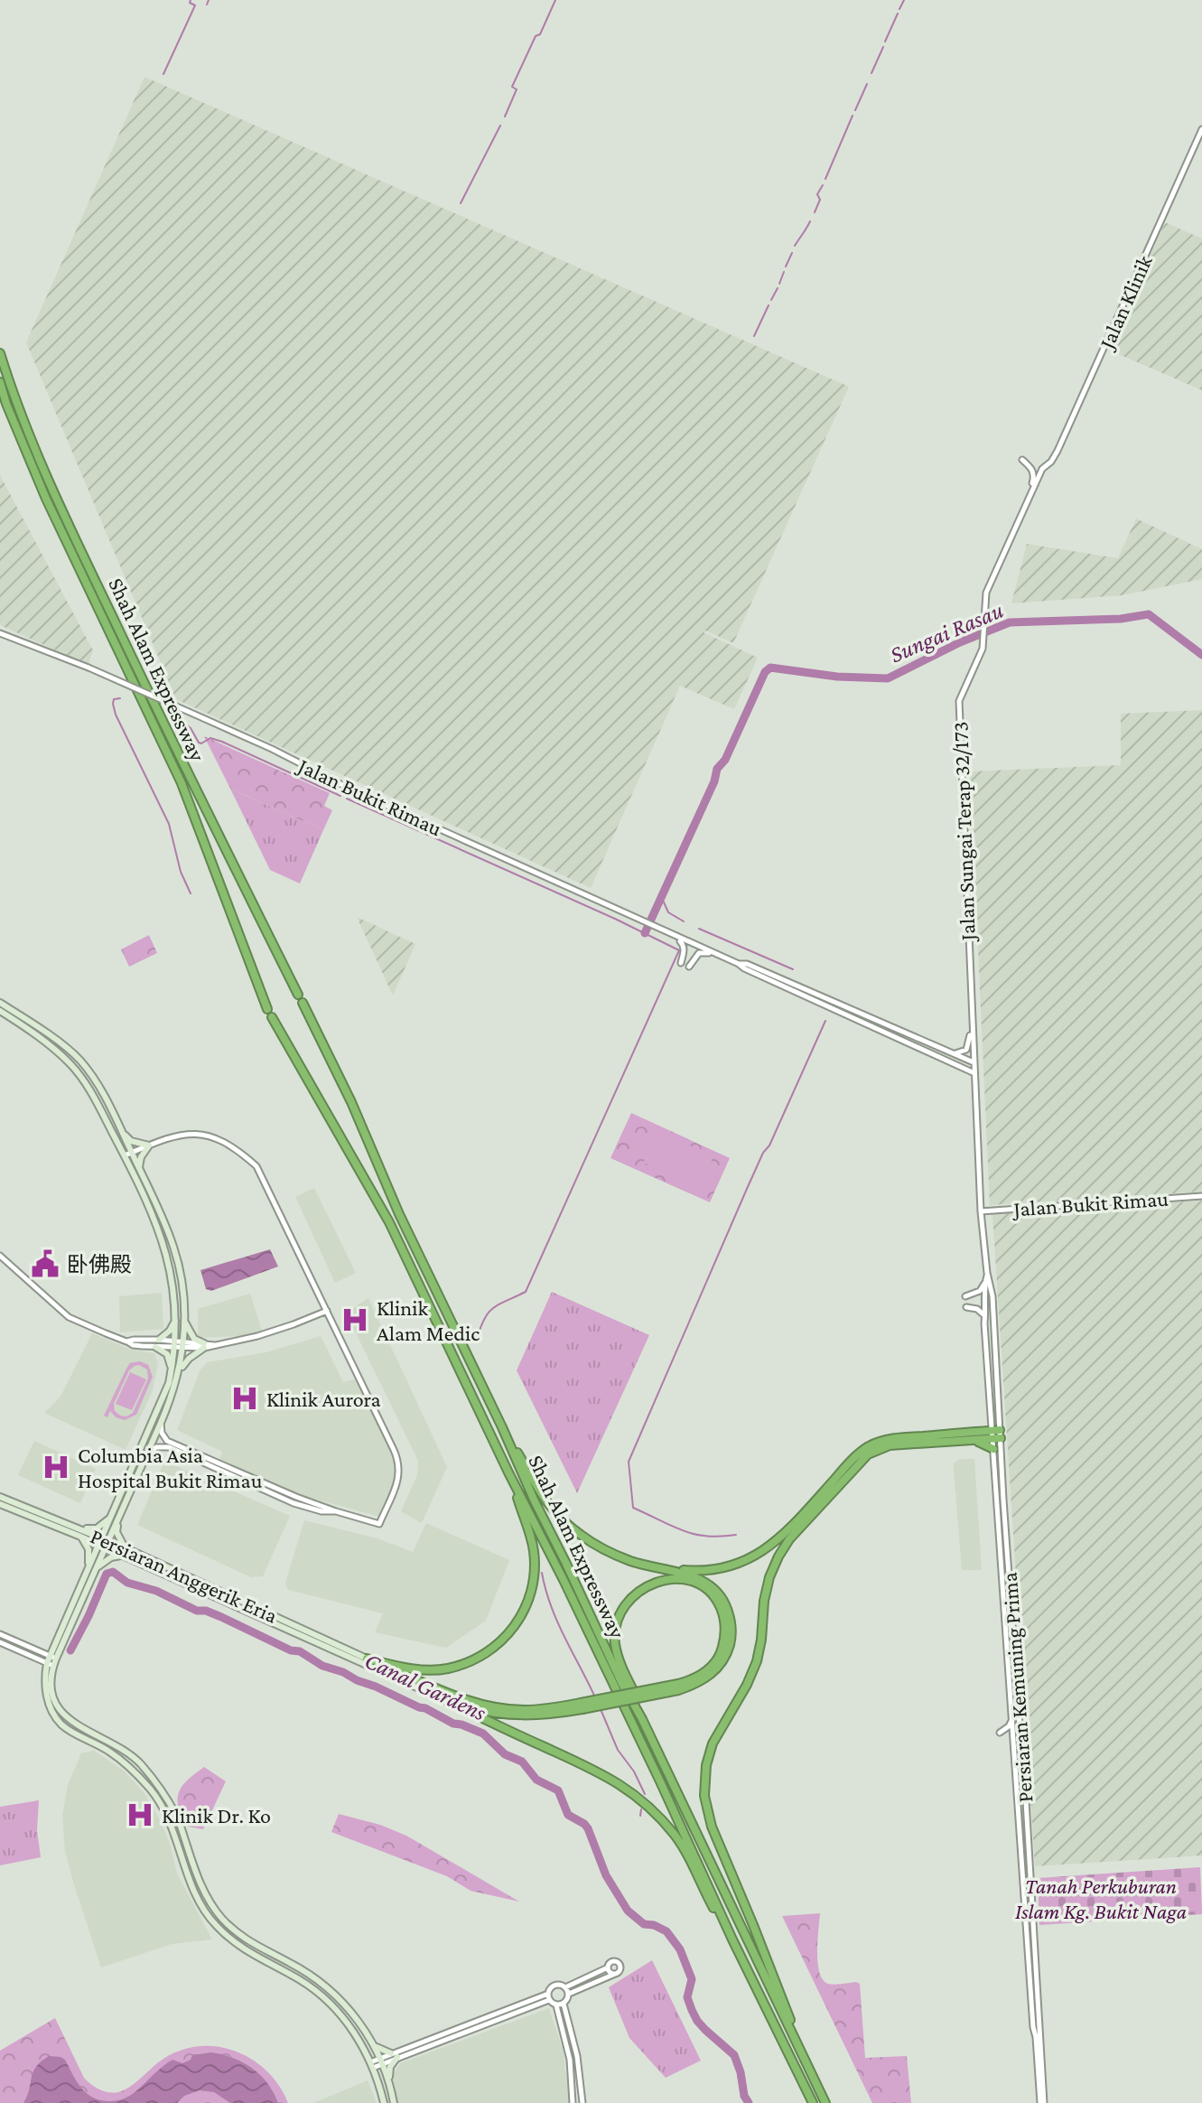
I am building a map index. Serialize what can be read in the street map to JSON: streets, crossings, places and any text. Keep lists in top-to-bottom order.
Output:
{
  "streets": {
    "highway": ["Shah Alam Expressway"],
    "main road": ["Persiaran Anggerik Eria"],
    "street": [
      "Jalan Klinik",
      "Jalan Bukit Rimau",
      "Jalan Sungai Terap 32/173",
      "Persiaran Kemuning Prima"
    ]
  },
  "crossings": [
    ["Jalan Klinik", "Jalan Sungai Terap 32/173"],
    ["Jalan Bukit Rimau", "Jalan Sungai Terap 32/173"],
    ["Jalan Bukit Rimau", "Persiaran Kemuning Prima"],
    ["Jalan Sungai Terap 32/173", "Persiaran Kemuning Prima"]
  ],
  "water": ["Sungai Rasau", "Canal Gardens"],
  "parks": ["Tanah Perkuburan Islam Kg. Bukit Naga"],
  "places": {
    "public building": ["卧佛殿"],
    "hospital": [
      "Klinik Alam Medic",
      "Klinik Aurora",
      "Columbia Asia Hospital Bukit Rimau",
      "Klinik Dr. Ko"
    ]
  }
}
